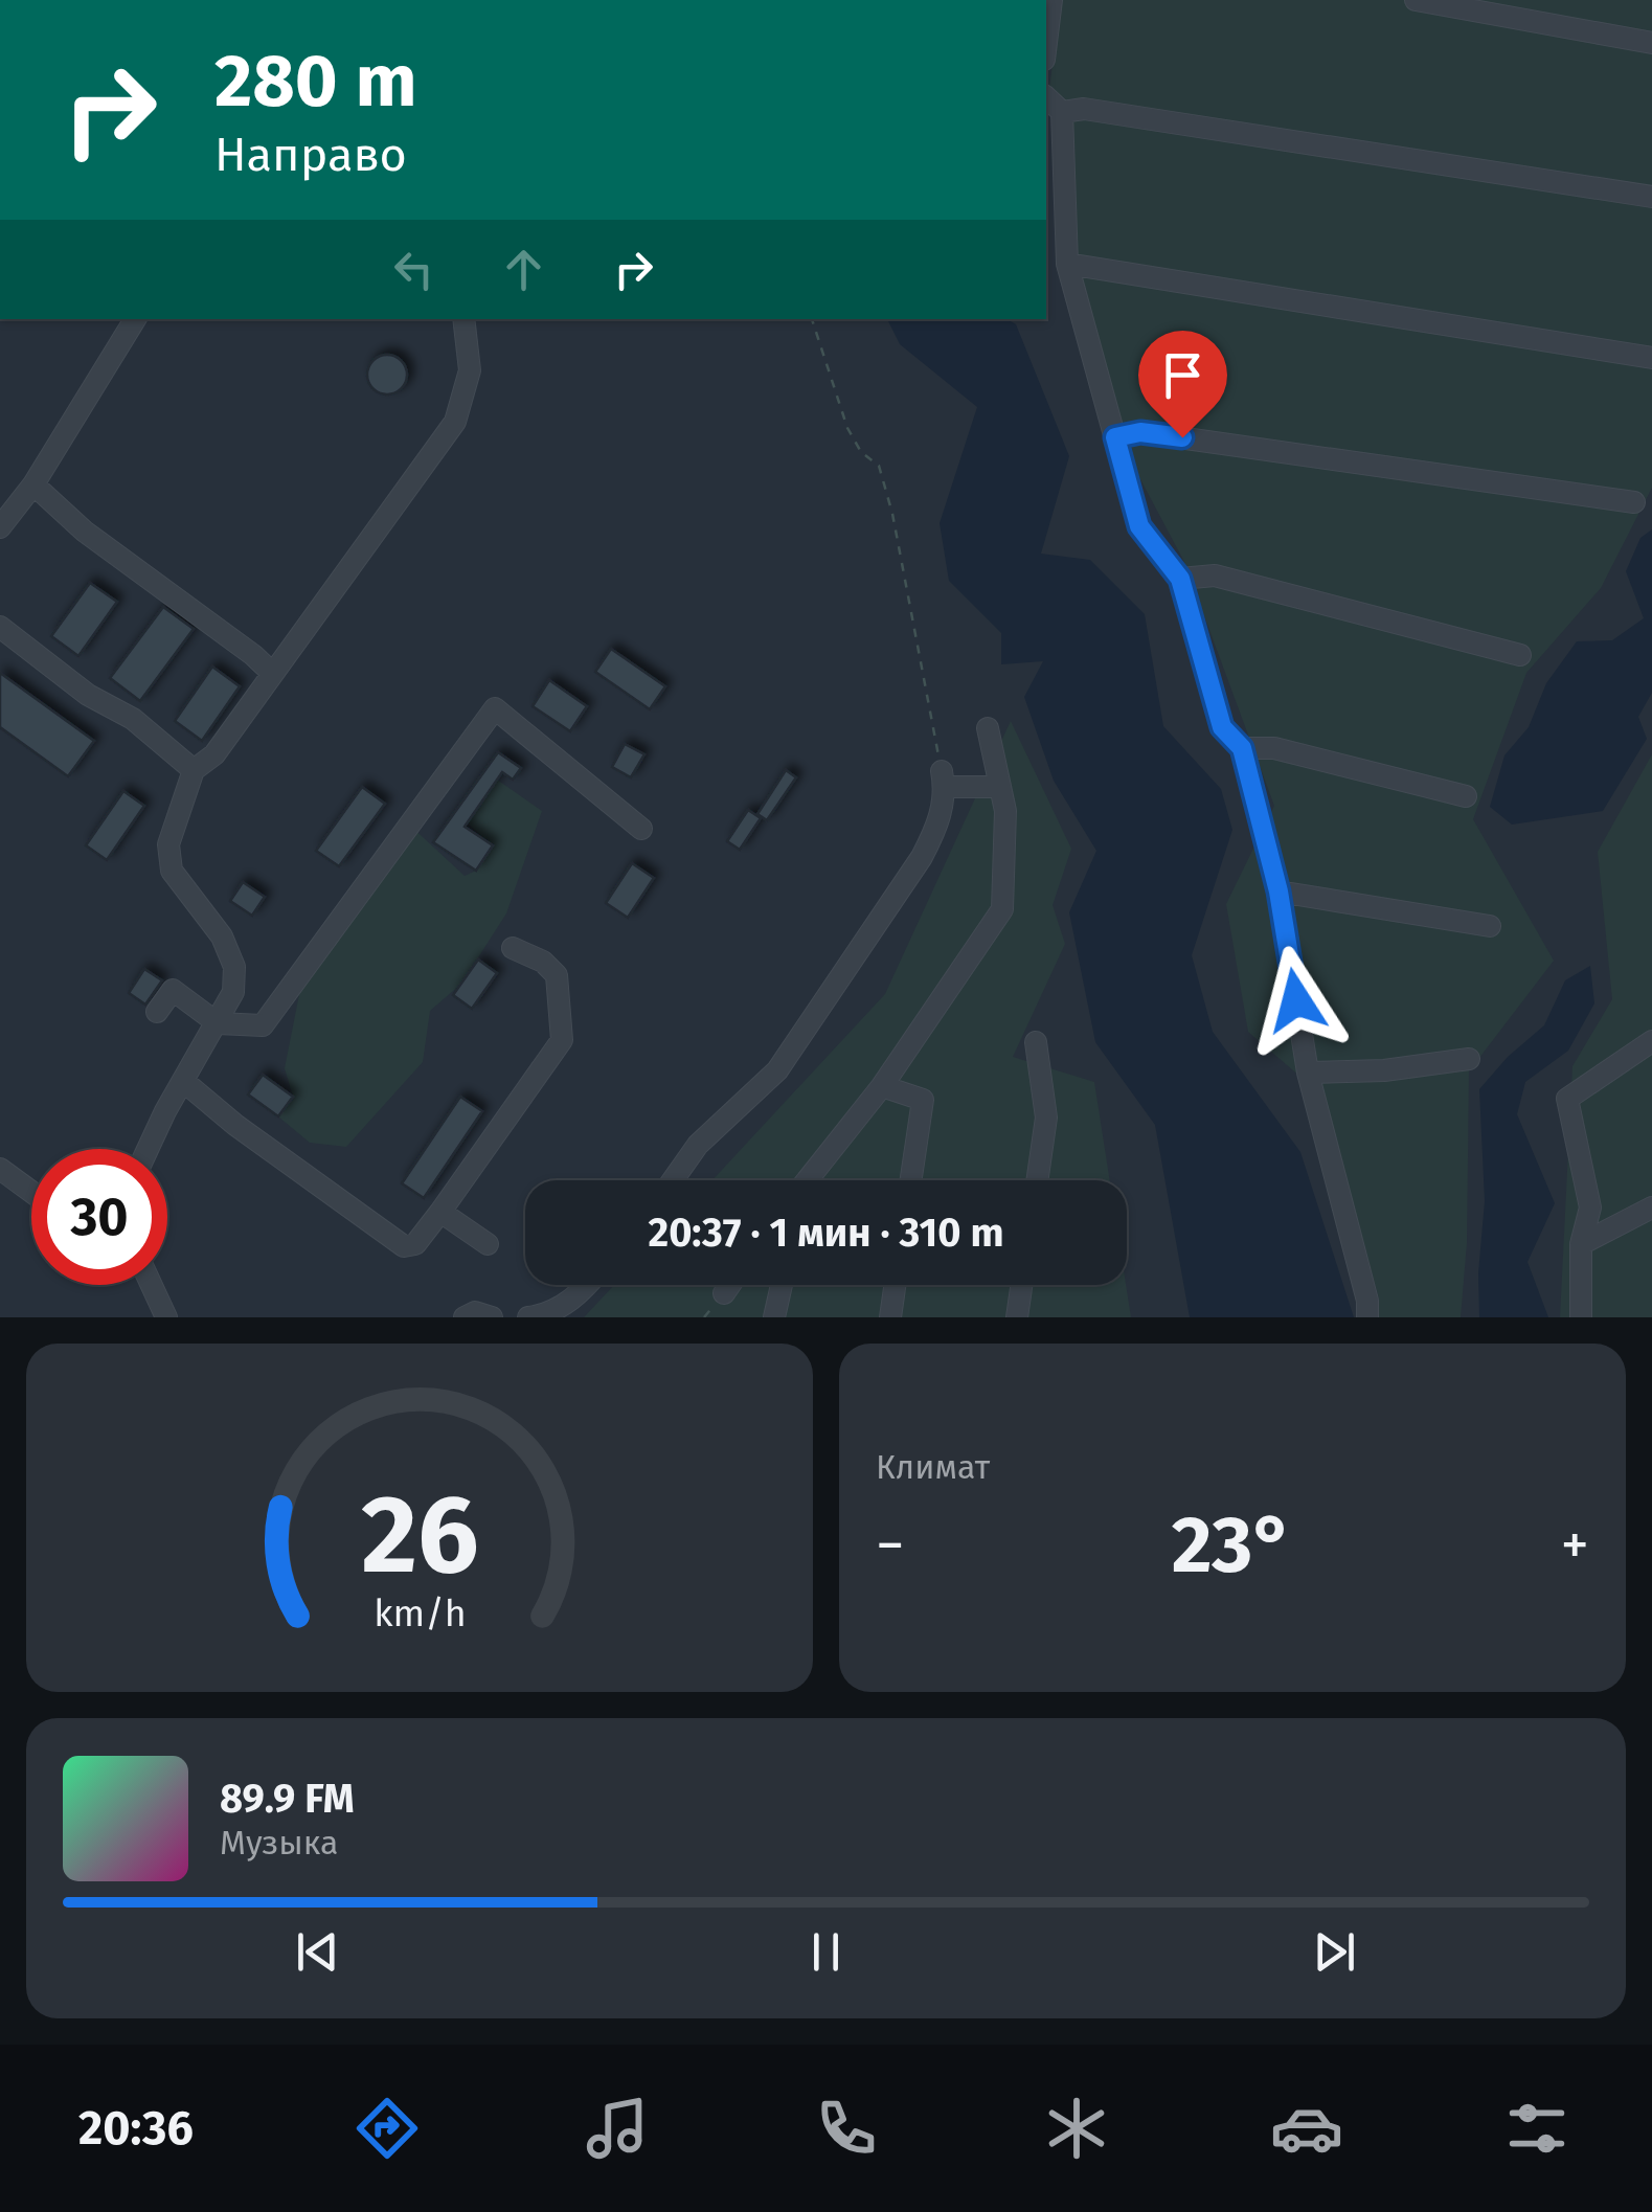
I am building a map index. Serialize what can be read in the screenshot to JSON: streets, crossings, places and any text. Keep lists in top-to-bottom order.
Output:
{
  "page": {
    "turn": ["280 m", "Направо"],
    "limit": "30",
    "trip": "20:37 · 1 мин · 310 m",
    "tile": "Климат",
    "heat": ["−", "23°", "+"],
    "song": ["89.9 FM", "Музыка"],
    "tabs": "20:36",
    "gauge": ["26", "km/h"]
  }
}
